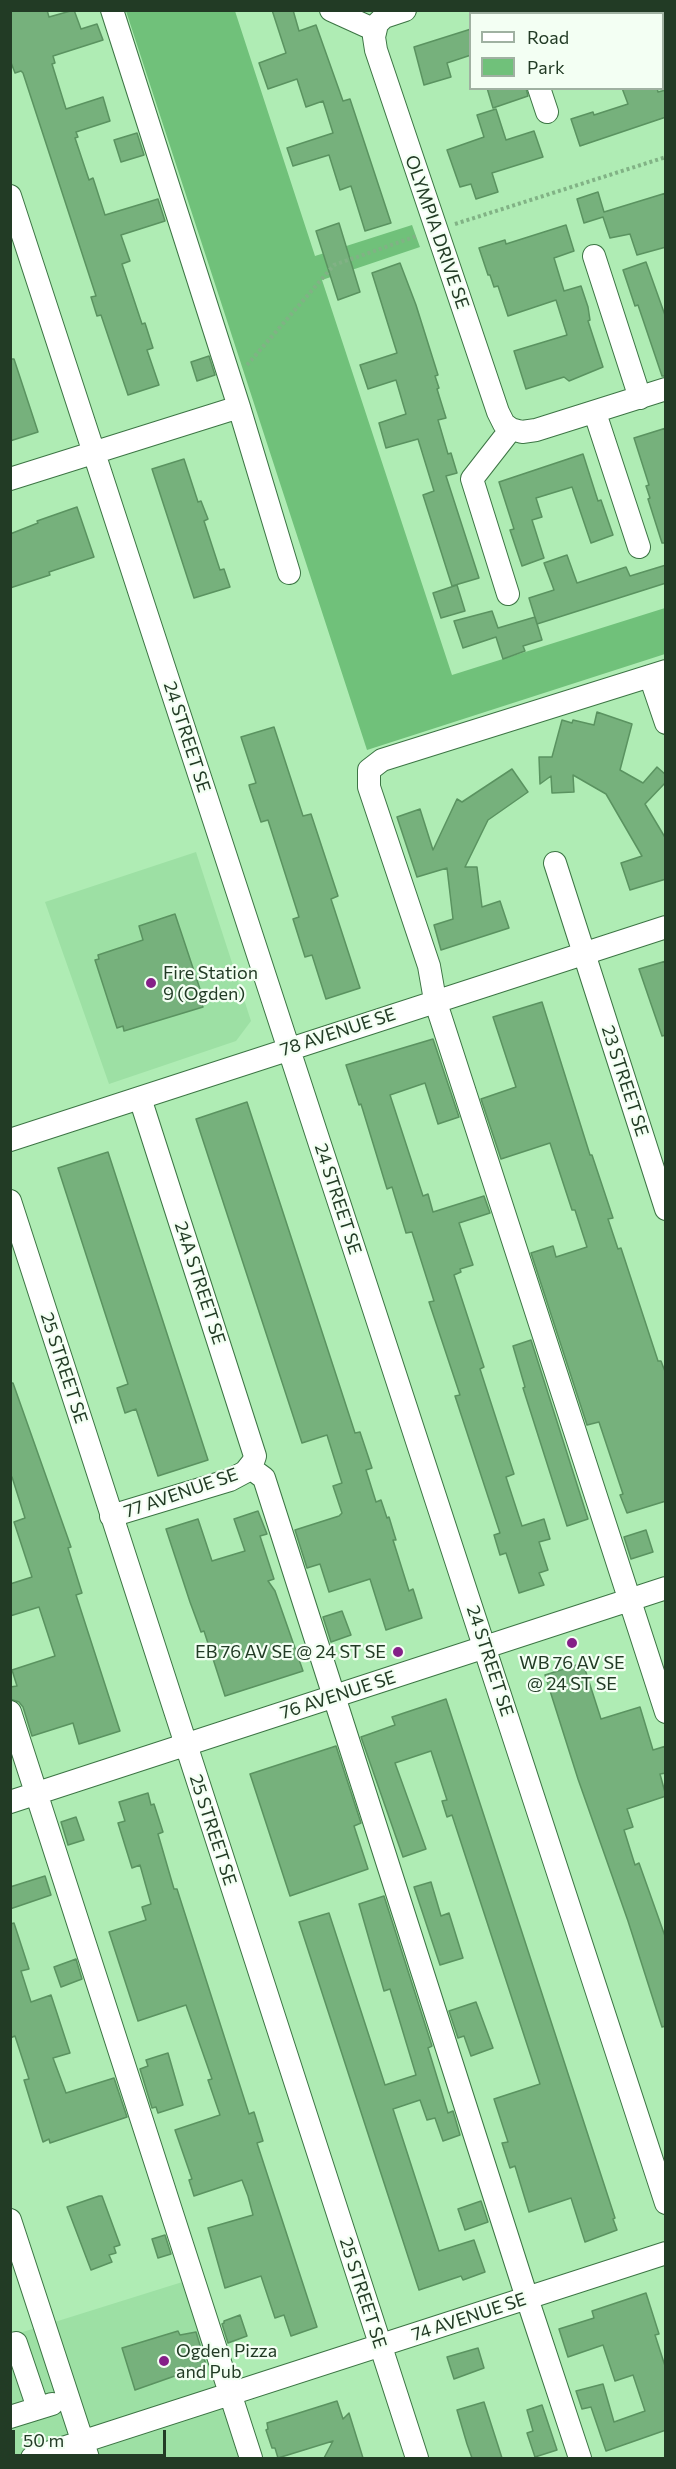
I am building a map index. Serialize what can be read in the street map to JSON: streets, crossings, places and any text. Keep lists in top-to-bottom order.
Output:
{
  "streets": {
    "street": [
      "OLYMPIA DRIVE SE",
      "24 STREET SE",
      "78 AVENUE SE",
      "23 STREET SE",
      "24A STREET SE",
      "25 STREET SE",
      "77 AVENUE SE",
      "76 AVENUE SE",
      "74 AVENUE SE"
    ]
  },
  "crossings": [
    ["24 STREET SE", "78 AVENUE SE"],
    ["24 STREET SE", "76 AVENUE SE"],
    ["78 AVENUE SE", "23 STREET SE"],
    ["78 AVENUE SE", "24A STREET SE"],
    ["24A STREET SE", "77 AVENUE SE"],
    ["25 STREET SE", "77 AVENUE SE"],
    ["25 STREET SE", "76 AVENUE SE"],
    ["25 STREET SE", "74 AVENUE SE"]
  ],
  "places": [
    "Fire Station 9 (Ogden)",
    "WB 76 AV SE @ 24 ST SE",
    "EB 76 AV SE @ 24 ST SE",
    "Ogden Pizza and Pub"
  ],
  "legend": ["Road", "Park"],
  "scale_bar": "50 m"
}
